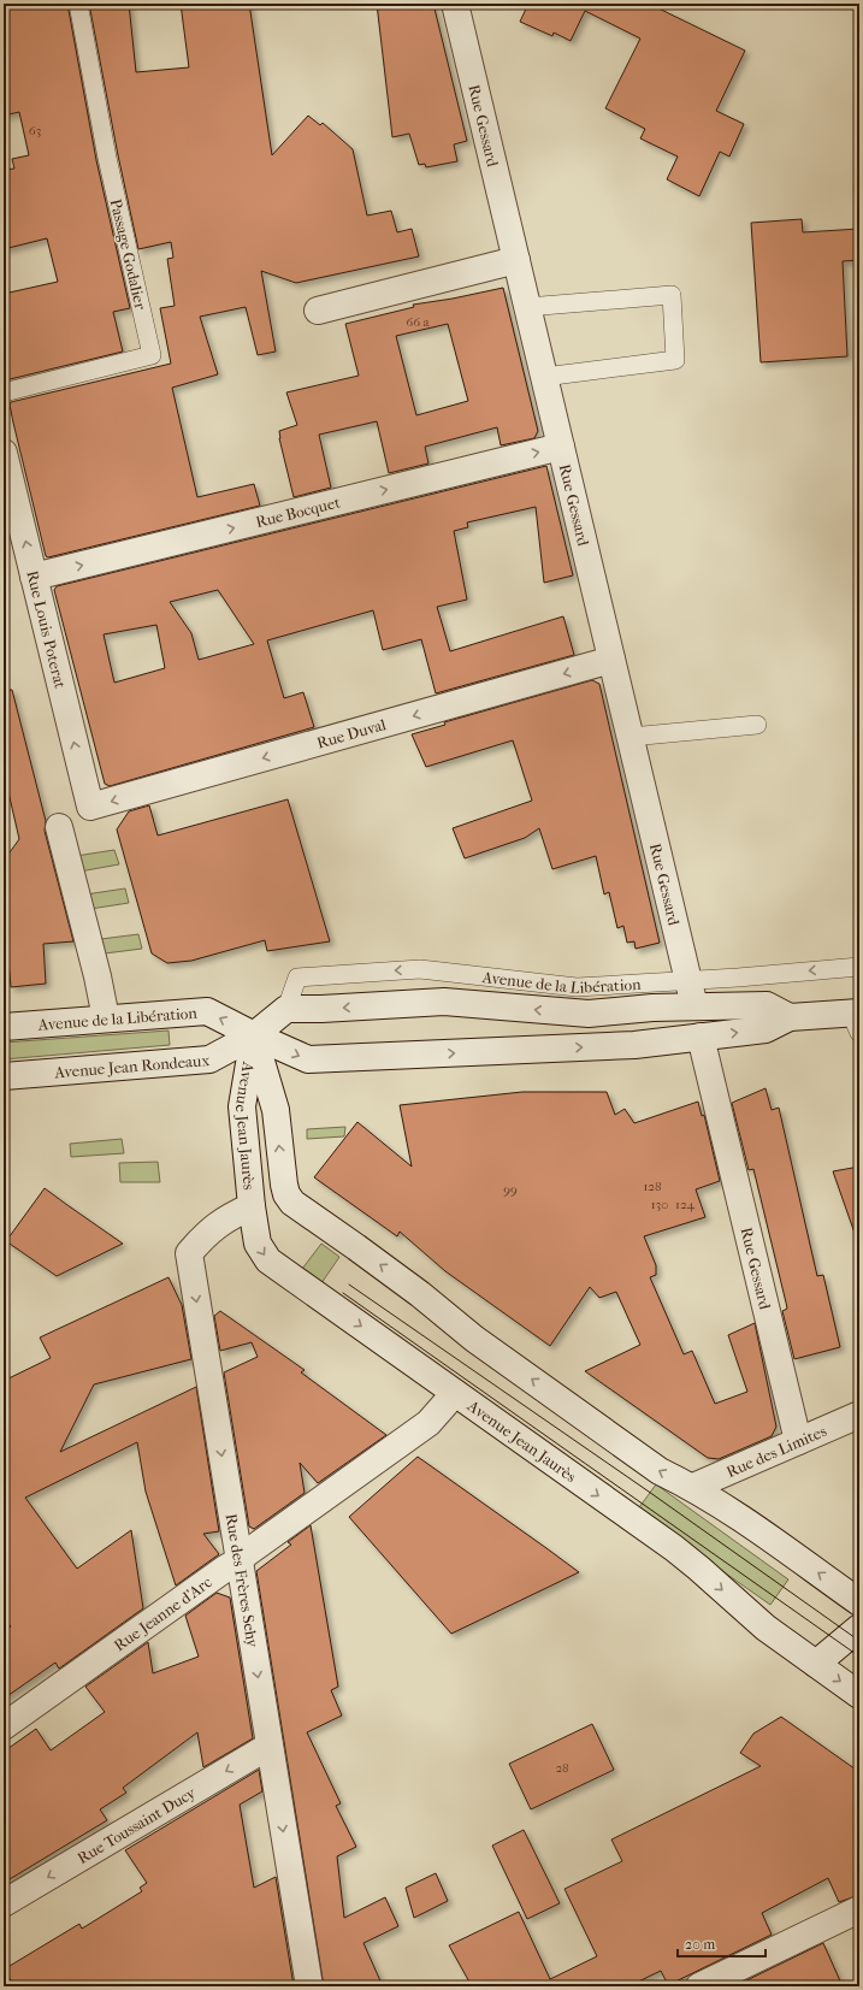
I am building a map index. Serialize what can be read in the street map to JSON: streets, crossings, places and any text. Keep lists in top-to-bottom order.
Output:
{
  "streets": {
    "street": [
      "Rue Gessard",
      "Rue Bocquet",
      "Rue Louis Poterat",
      "Rue Duval",
      "Avenue de la Libération",
      "Avenue Jean Rondeaux",
      "Avenue Jean Jaurès",
      "Rue des Limites",
      "Rue des Frères Sehy",
      "Rue Jeanne d'Arc",
      "Rue Toussaint Ducy"
    ],
    "lane": ["Passage Godalier"]
  },
  "crossings": [
    ["Rue Gessard", "Rue Bocquet"],
    ["Rue Gessard", "Rue Duval"],
    ["Rue Gessard", "Avenue de la Libération"],
    ["Rue Gessard", "Rue des Limites"],
    ["Rue Bocquet", "Rue Louis Poterat"],
    ["Rue Louis Poterat", "Rue Duval"],
    ["Avenue de la Libération", "Avenue Jean Rondeaux"],
    ["Avenue de la Libération", "Avenue Jean Jaurès"],
    ["Avenue Jean Rondeaux", "Avenue Jean Jaurès"],
    ["Avenue Jean Jaurès", "Rue des Frères Sehy"],
    ["Avenue Jean Jaurès", "Rue Jeanne d'Arc"],
    ["Rue des Frères Sehy", "Rue Jeanne d'Arc"],
    ["Rue des Frères Sehy", "Rue Toussaint Ducy"]
  ],
  "one_way": [
    "Rue Louis Poterat",
    "Rue Duval",
    "Rue des Frères Sehy",
    "Rue Toussaint Ducy"
  ],
  "house_numbers": [
    "63",
    "66 a",
    "128",
    "99",
    "130",
    "124",
    "28"
  ],
  "scale_bar": "20 m"
}
